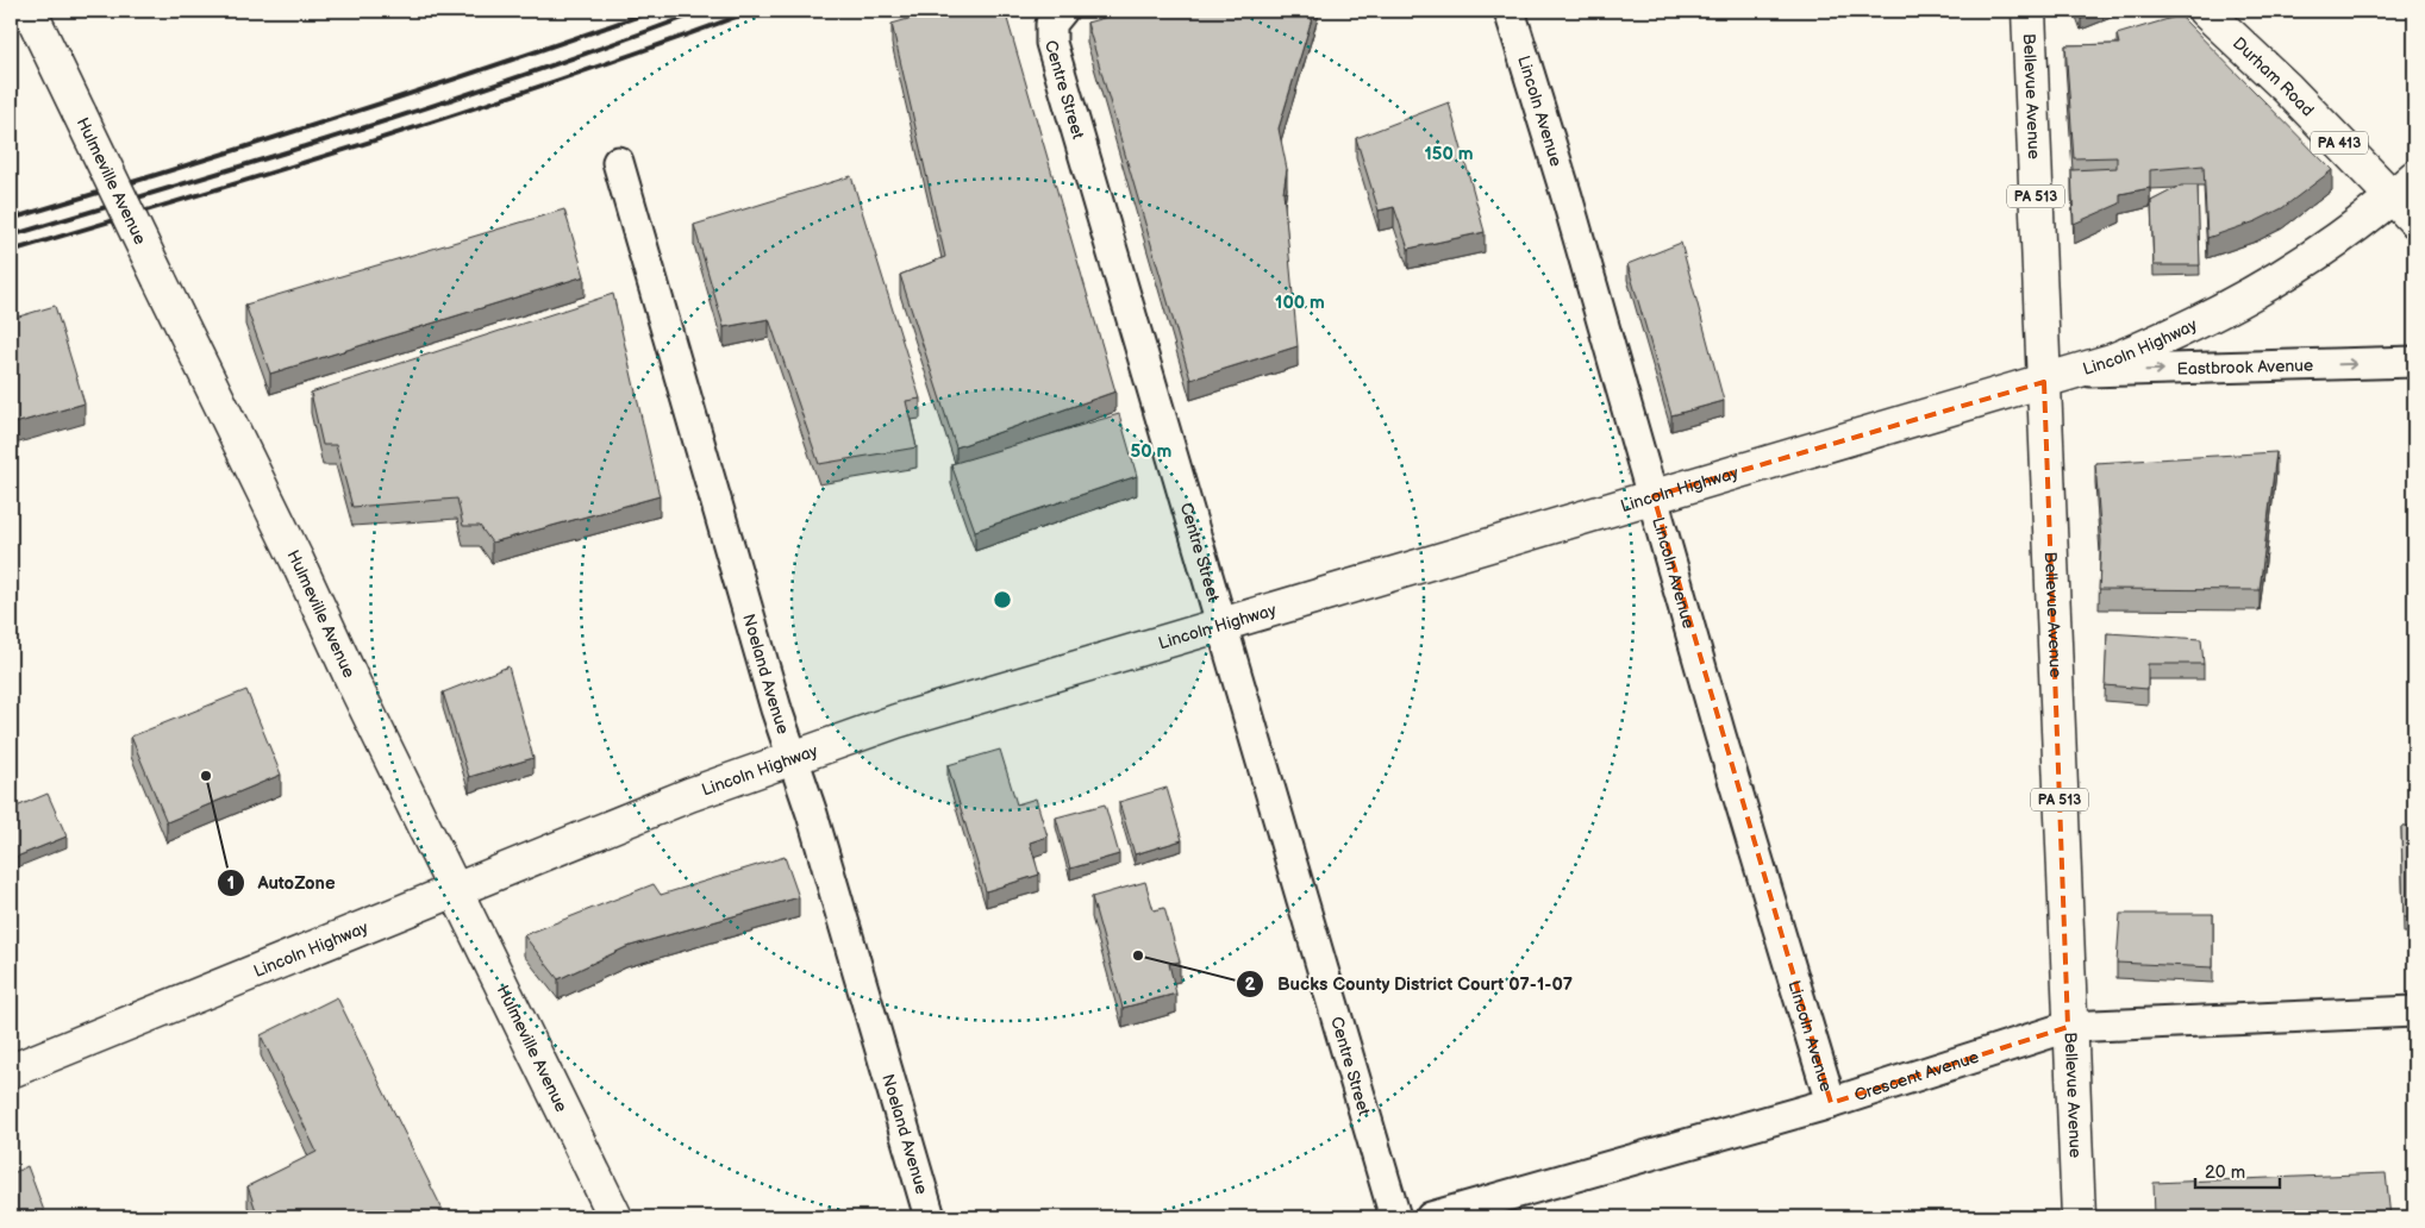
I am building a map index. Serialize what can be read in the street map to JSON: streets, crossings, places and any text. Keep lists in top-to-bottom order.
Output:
{
  "streets": {
    "main road": [
      "Durham Road",
      "Bellevue Avenue",
      "PA 413",
      "Hulmeville Avenue",
      "PA 513",
      "Lincoln Highway"
    ],
    "street": [
      "Centre Street",
      "Lincoln Avenue",
      "Eastbrook Avenue",
      "Noeland Avenue",
      "Crescent Avenue"
    ]
  },
  "crossings": [
    ["Durham Road", "Lincoln Highway"],
    ["Centre Street", "Lincoln Highway"],
    ["Bellevue Avenue", "Lincoln Highway"],
    ["Bellevue Avenue", "Crescent Avenue"],
    ["Lincoln Avenue", "Lincoln Highway"],
    ["Lincoln Avenue", "Crescent Avenue"],
    ["Hulmeville Avenue", "Lincoln Highway"],
    ["Lincoln Highway", "Eastbrook Avenue"],
    ["Lincoln Highway", "Noeland Avenue"]
  ],
  "one_way": ["Eastbrook Avenue"],
  "places": ["AutoZone", "Bucks County District Court 07-1-07"],
  "scale_bar": "20 m",
  "rings": ["150 m", "100 m", "50 m"]
}
